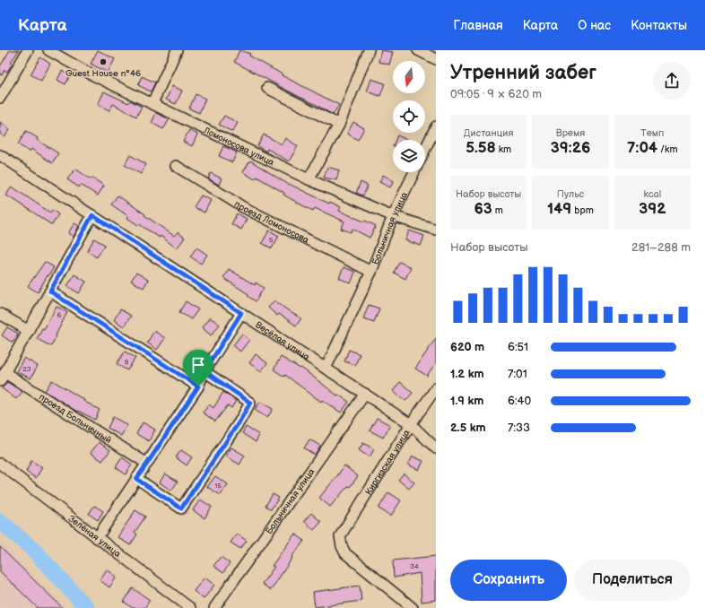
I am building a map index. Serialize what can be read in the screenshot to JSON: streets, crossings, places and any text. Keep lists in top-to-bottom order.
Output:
{
  "streets": {
    "street": [
      "Ломоносова улица",
      "проезд Ломоносова",
      "Больничная улица",
      "Весёлая улица",
      "проезд Больничный",
      "Киргизская улица",
      "Зелёная улица"
    ]
  },
  "crossings": [
    ["Ломоносова улица", "Больничная улица"],
    ["проезд Ломоносова", "Больничная улица"],
    ["Больничная улица", "Весёлая улица"],
    ["Весёлая улица", "проезд Больничный"],
    ["Весёлая улица", "Киргизская улица"]
  ],
  "places": ["Guest House n°46"],
  "house_numbers": [
    "5",
    "6",
    "8",
    "23",
    "15",
    "34"
  ],
  "north": "bottom",
  "page": {
    "header": "Карта",
    "nav": [
      "Главная",
      "Карта",
      "О нас",
      "Контакты"
    ],
    "heading": ["Утренний забег", "09:05 · 9 × 620 m"],
    "stats": [
      ["Дистанция", "5.58 km"],
      ["Время", "39:26"],
      ["Темп", "7:04 /km"],
      ["Набор высоты", "63 m"],
      ["Пульс", "149 bpm"],
      ["kcal", "392"]
    ],
    "chart": ["Набор высоты", "281–288 m"],
    "list": [
      {
        "name": "620 m",
        "note": "6:51"
      },
      {
        "name": "1.2 km",
        "note": "7:01"
      },
      {
        "name": "1.9 km",
        "note": "6:40"
      },
      {
        "name": "2.5 km",
        "note": "7:33"
      }
    ],
    "buttons": ["Сохранить", "Поделиться"]
  }
}
